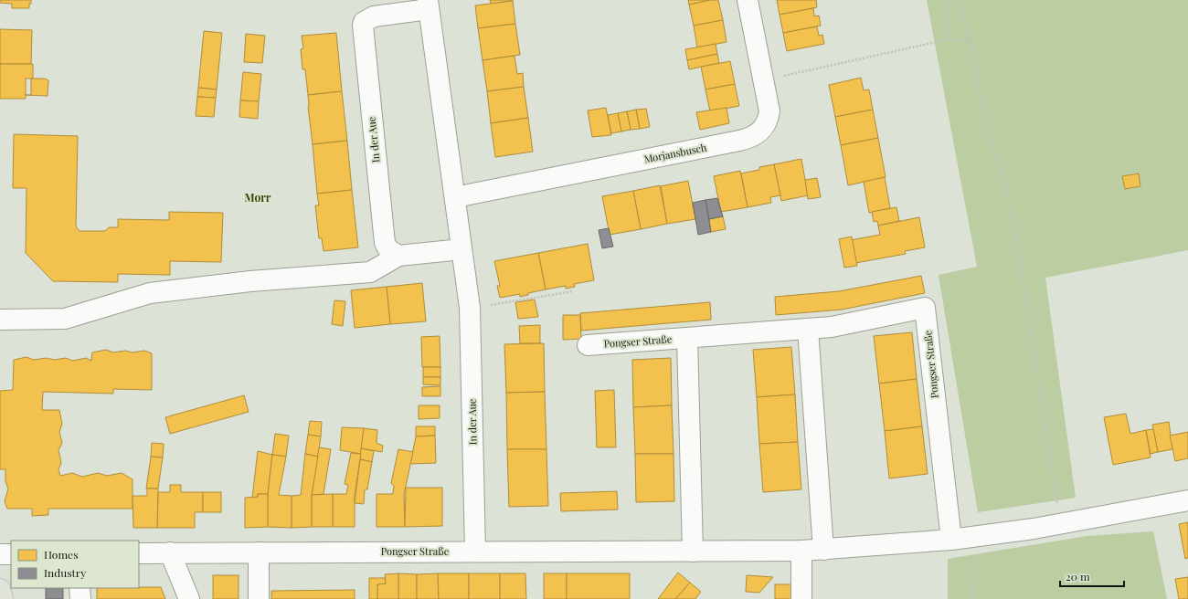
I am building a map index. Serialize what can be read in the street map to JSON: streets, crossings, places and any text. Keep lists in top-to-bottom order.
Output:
{
  "streets": {
    "street": ["In der Aue", "Morjansbusch", "Pongser Straße"]
  },
  "crossings": [
    ["In der Aue", "Morjansbusch"],
    ["In der Aue", "Pongser Straße"]
  ],
  "districts": ["Morr"],
  "legend": ["Homes", "Industry"],
  "scale_bar": "20 m"
}
